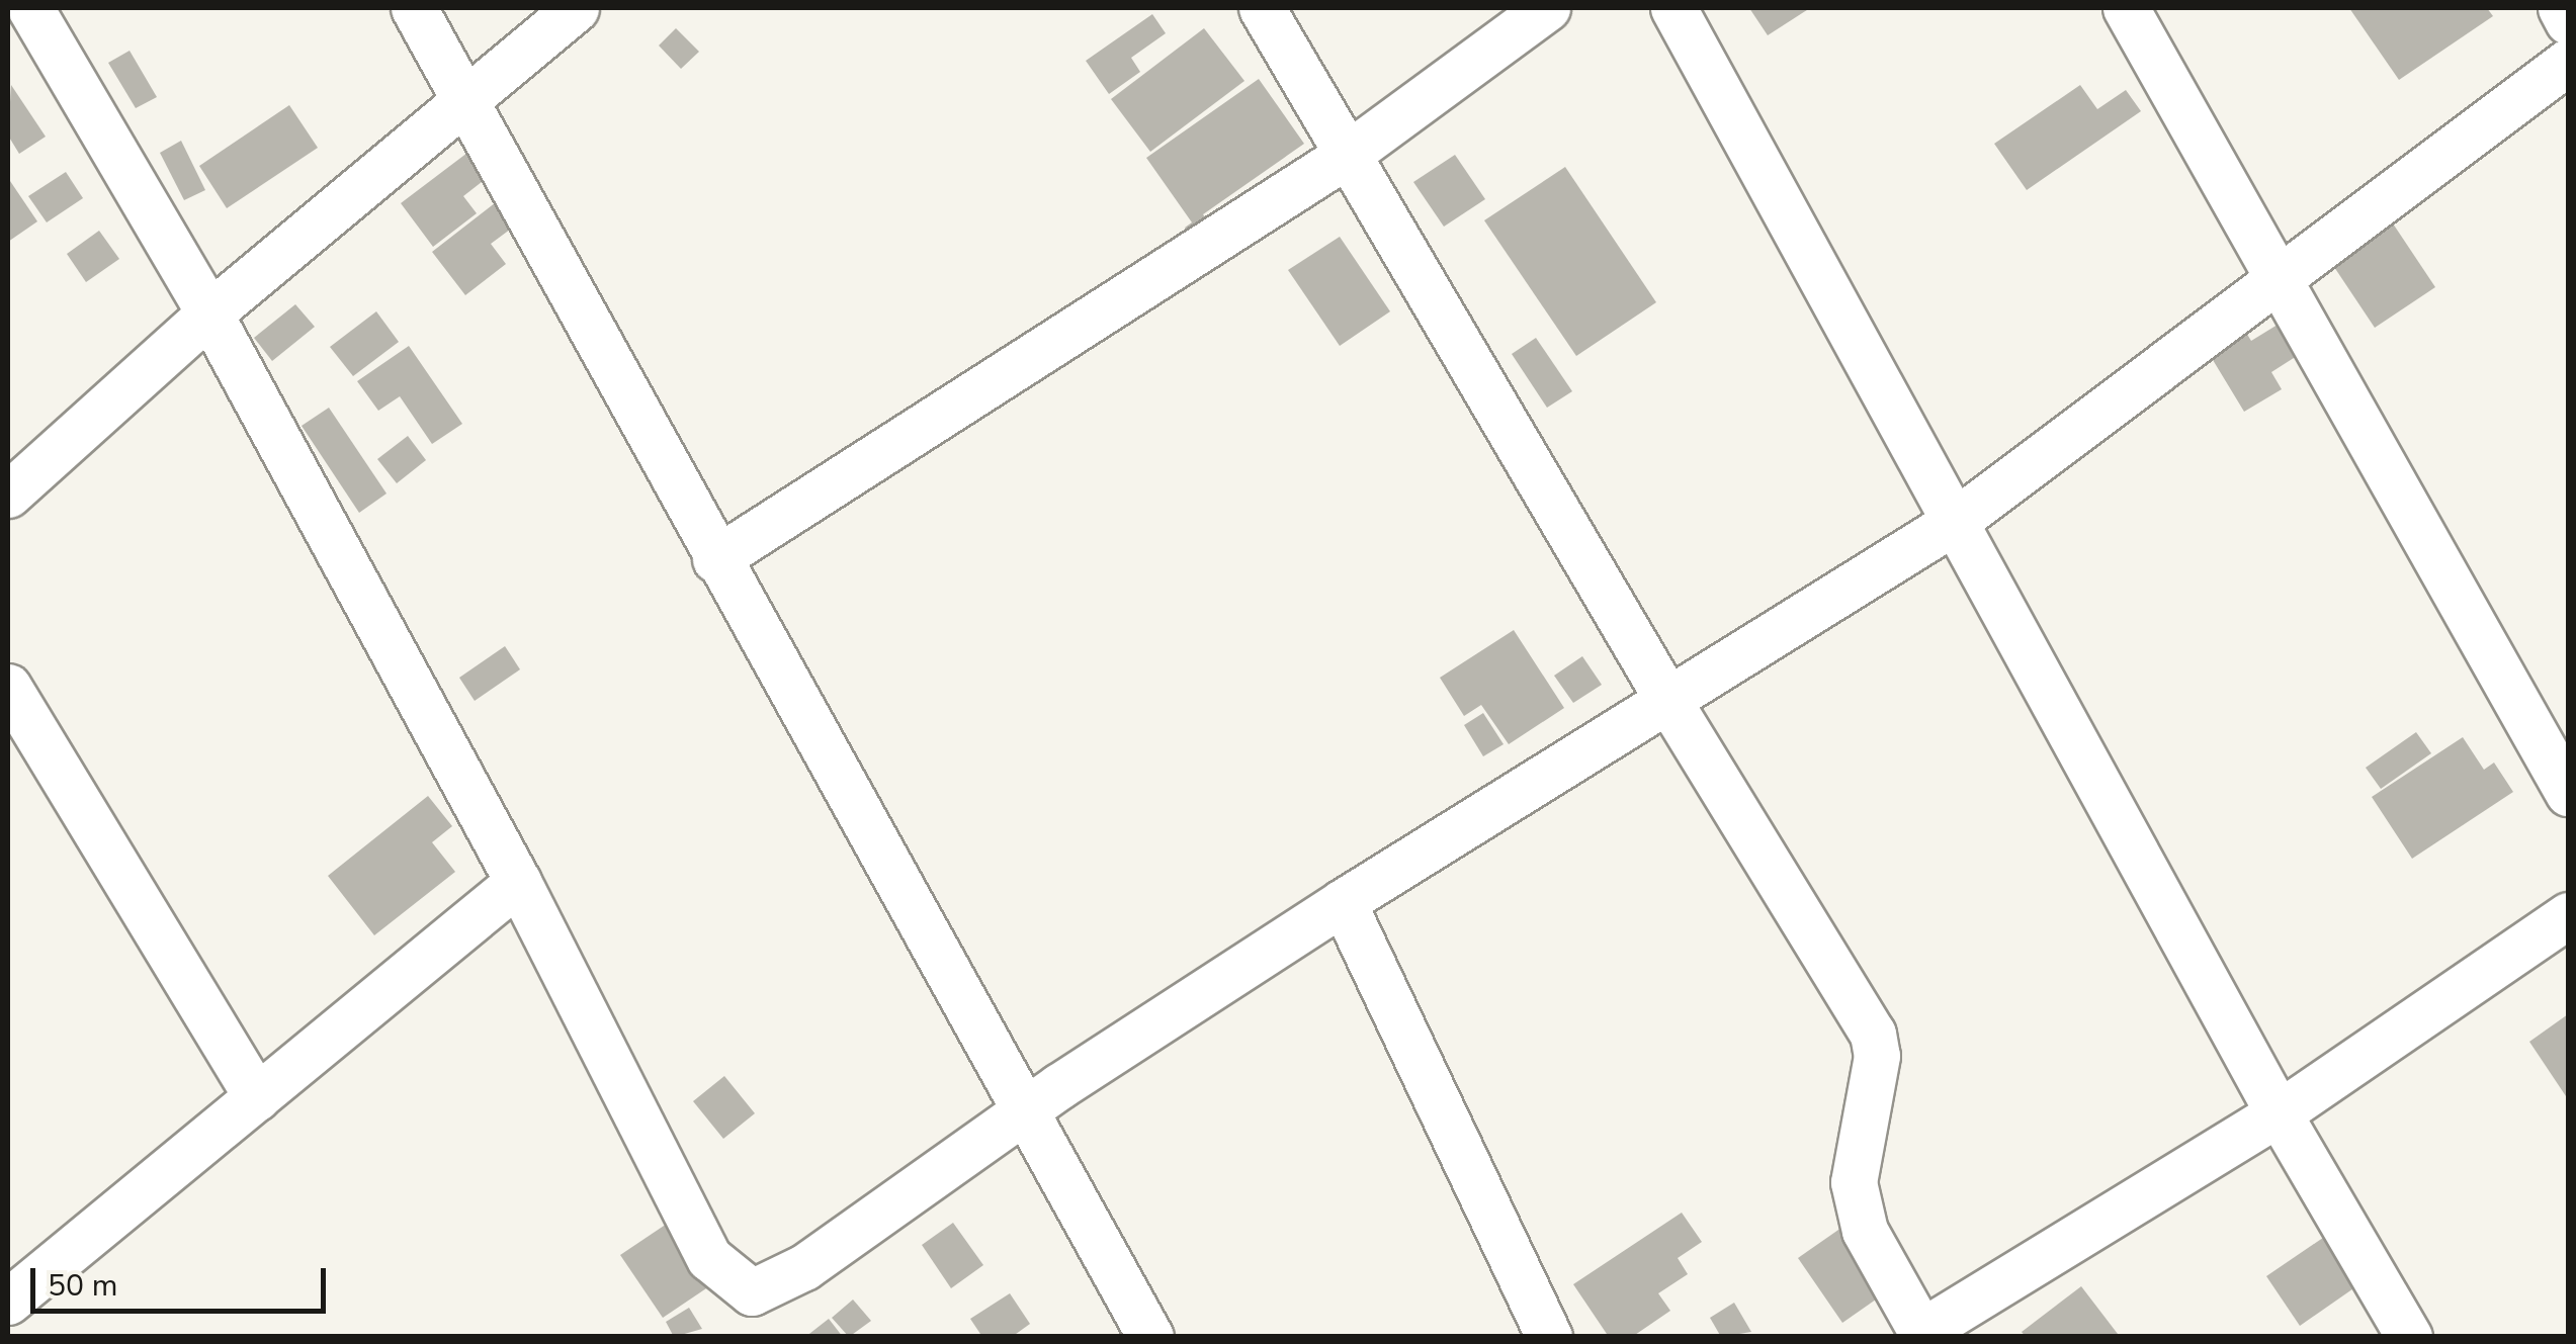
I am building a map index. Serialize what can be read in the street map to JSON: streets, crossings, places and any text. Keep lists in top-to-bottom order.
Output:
{
  "scale_bar": "50 m"
}
